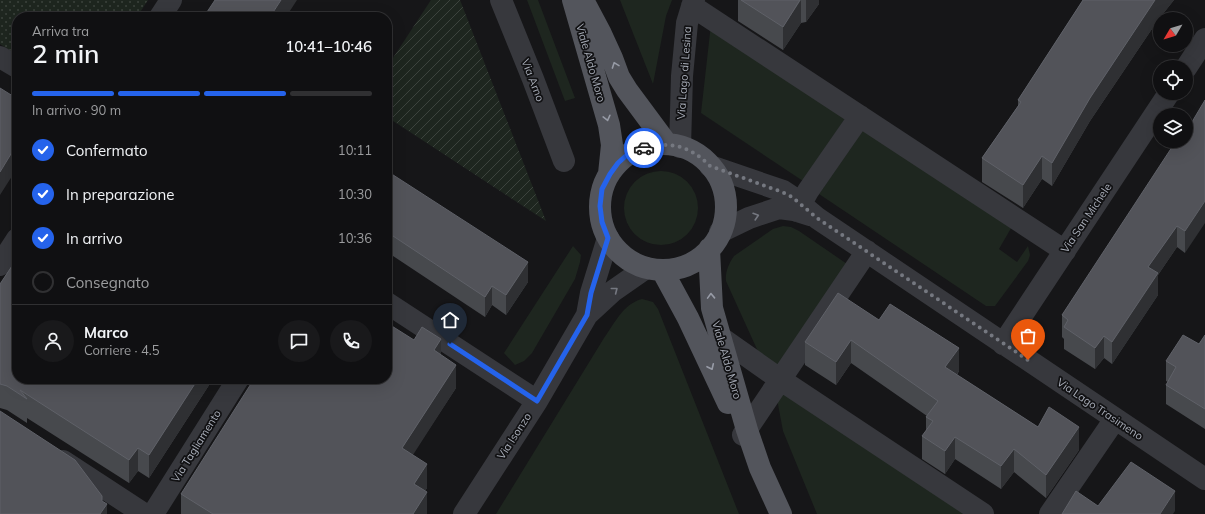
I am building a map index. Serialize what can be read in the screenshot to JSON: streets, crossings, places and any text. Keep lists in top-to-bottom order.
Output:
{
  "streets": {
    "main road": ["Viale Aldo Moro"],
    "street": [
      "Via Lago di Lesina",
      "Via Arno",
      "Via San Michele",
      "Via Lago Trasimeno",
      "Via Isonzo",
      "Via Tagliamento"
    ]
  },
  "crossings": [
    ["Viale Aldo Moro", "Via Lago di Lesina"],
    ["Viale Aldo Moro", "Via Lago Trasimeno"],
    ["Via Lago di Lesina", "Via Lago Trasimeno"],
    ["Via San Michele", "Via Lago Trasimeno"]
  ],
  "north": "bottom left",
  "page": {
    "heading": ["2 min", "Arriva tra", "10:41–10:46"],
    "panel": ["Marco", "Corriere · 4.5"],
    "bar": "In arrivo · 90 m",
    "list": [
      ["Confermato", "10:11"],
      ["In preparazione", "10:30"],
      ["In arrivo", "10:36"],
      "Consegnato"
    ]
  }
}
